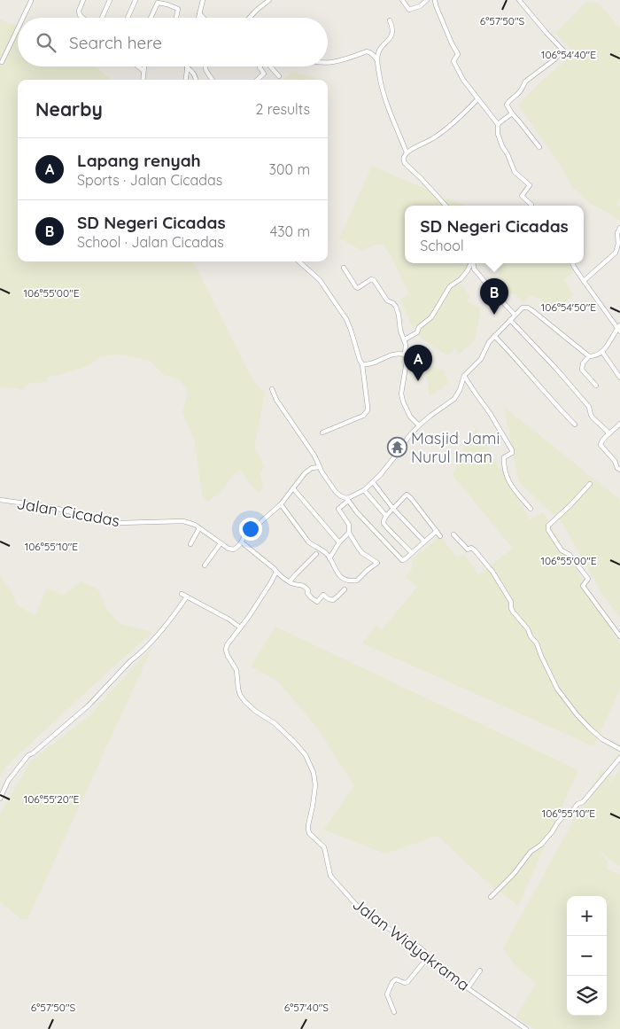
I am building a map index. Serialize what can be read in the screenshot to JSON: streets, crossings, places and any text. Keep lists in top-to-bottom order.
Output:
{
  "streets": {
    "street": ["Jalan Cicadas", "Jalan Widyakrama"]
  },
  "places": {
    "temple": ["Masjid Jami Nurul Iman"]
  },
  "page": {
    "search": "Search here",
    "heading": ["Nearby", "2 results"],
    "list": [
      {
        "mark": "A",
        "name": "Lapang renyah",
        "note": "Sports · Jalan Cicadas",
        "value": "300 m"
      },
      {
        "mark": "B",
        "name": "SD Negeri Cicadas",
        "note": "School · Jalan Cicadas",
        "value": "430 m"
      }
    ],
    "popup": ["SD Negeri Cicadas", "School"],
    "pins": ["B", "A"],
    "map_buttons": ["+", "−"]
  },
  "coordinates": [
    "6°57'50\"S",
    "106°54'40\"E",
    "106°55'00\"E",
    "106°54'50\"E",
    "106°55'10\"E",
    "106°55'20\"E",
    "6°57'40\"S"
  ]
}
